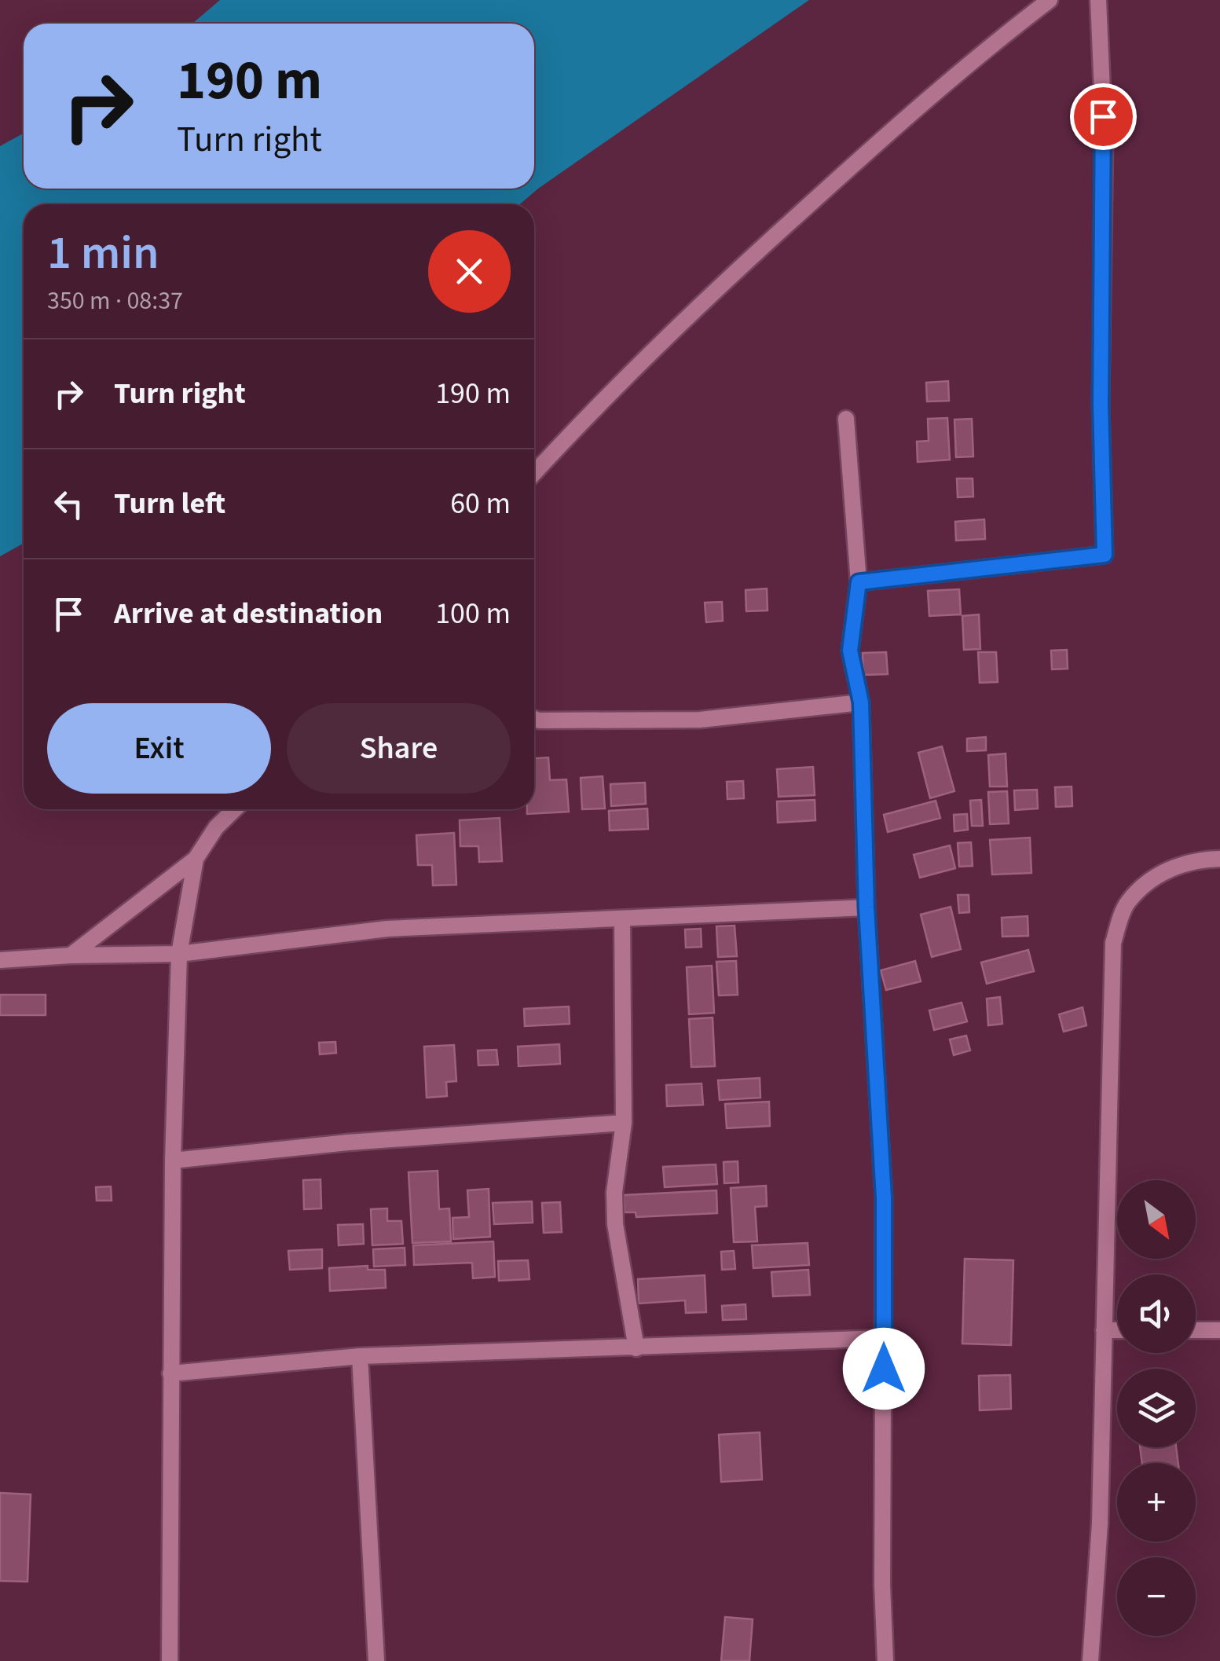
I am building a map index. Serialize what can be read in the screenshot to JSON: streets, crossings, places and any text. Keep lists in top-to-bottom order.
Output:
{
  "north": "bottom right",
  "page": {
    "turn": ["190 m", "Turn right"],
    "heading": ["1 min", "350 m · 08:37"],
    "list": [
      {
        "name": "Turn right",
        "value": "190 m"
      },
      {
        "name": "Turn left",
        "value": "60 m"
      },
      {
        "name": "Arrive at destination",
        "value": "100 m"
      }
    ],
    "buttons": ["Exit", "Share"],
    "map_buttons": ["+", "−"]
  }
}
